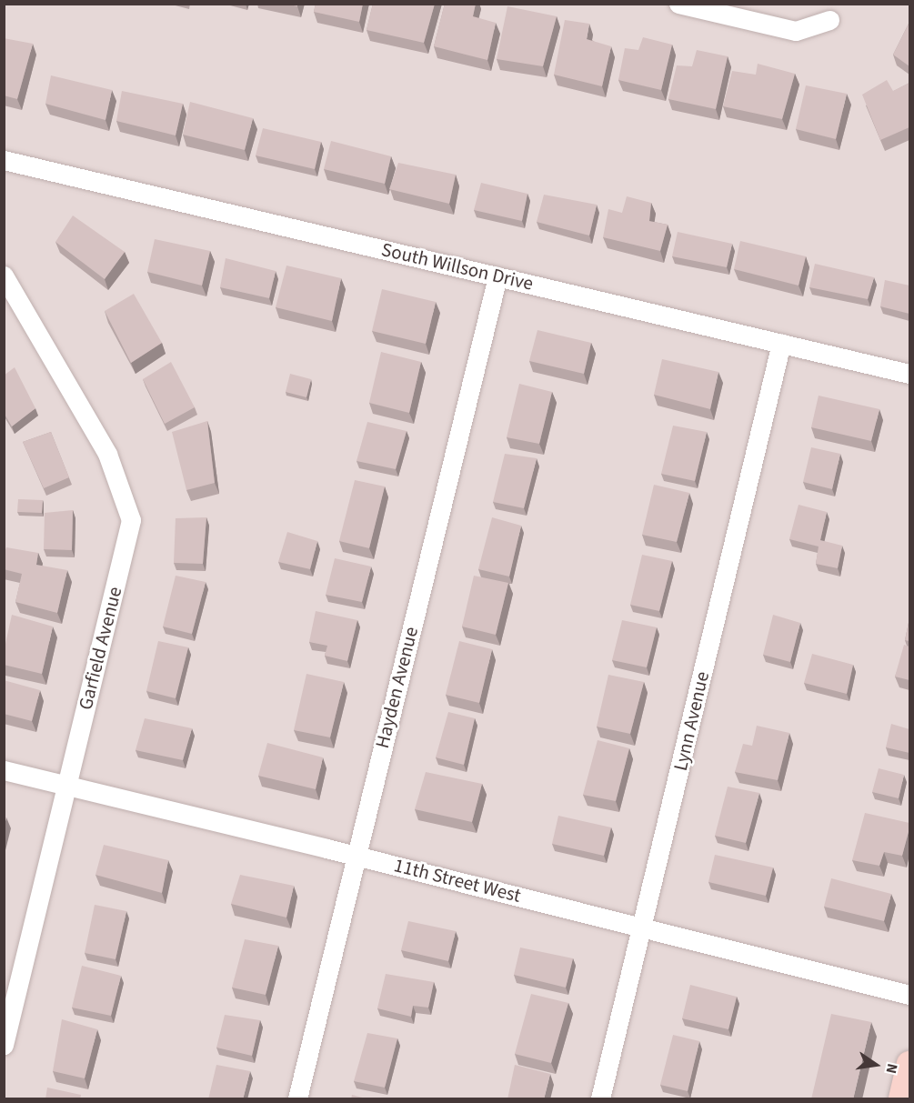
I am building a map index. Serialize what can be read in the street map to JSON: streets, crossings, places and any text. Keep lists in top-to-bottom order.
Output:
{
  "streets": {
    "street": [
      "South Willson Drive",
      "Garfield Avenue",
      "Hayden Avenue",
      "Lynn Avenue",
      "11th Street West"
    ]
  },
  "crossings": [
    ["South Willson Drive", "Hayden Avenue"],
    ["South Willson Drive", "Lynn Avenue"],
    ["Garfield Avenue", "11th Street West"],
    ["Hayden Avenue", "11th Street West"],
    ["Lynn Avenue", "11th Street West"]
  ],
  "north": "right"
}
